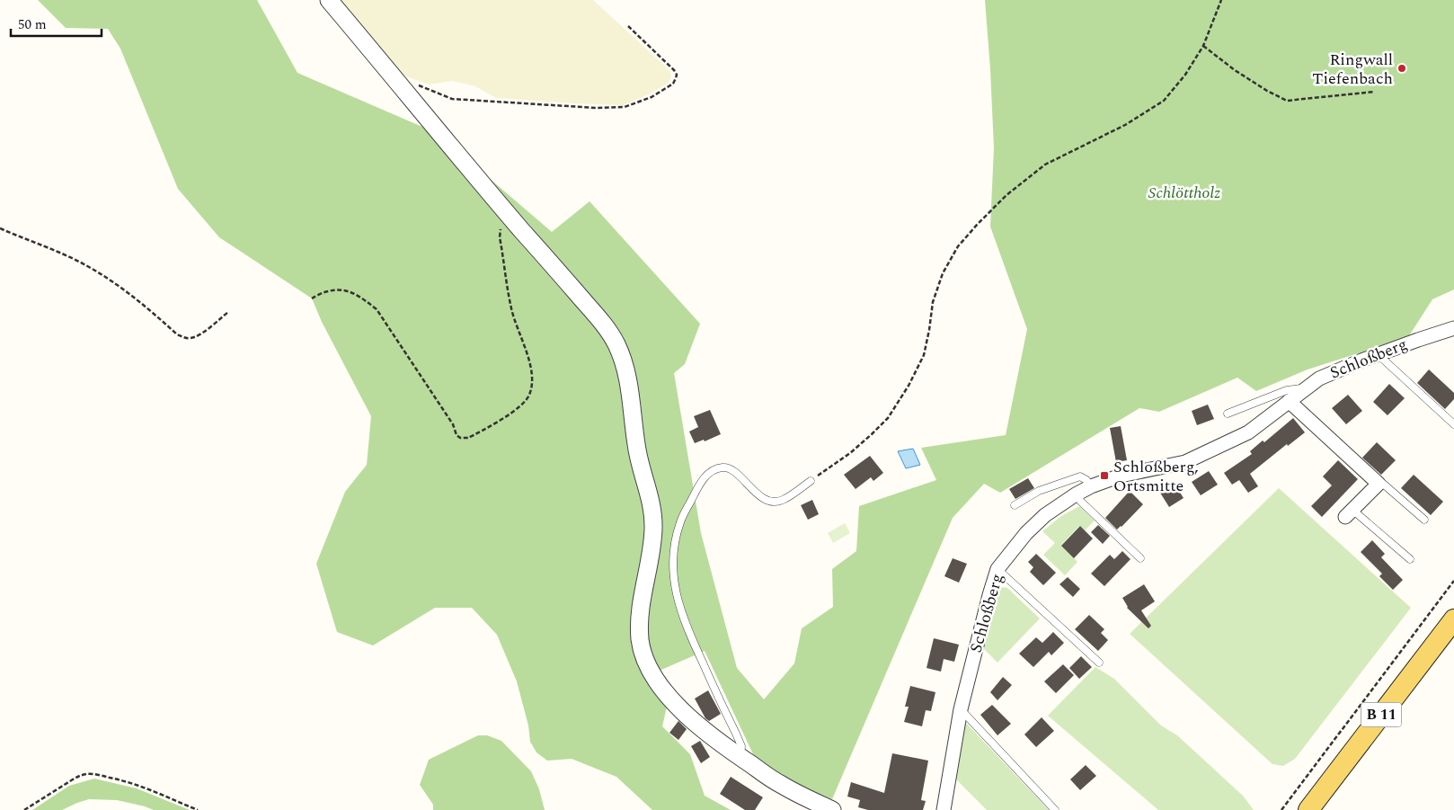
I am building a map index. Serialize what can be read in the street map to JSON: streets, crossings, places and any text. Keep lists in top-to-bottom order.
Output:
{
  "streets": {
    "main road": ["B 11"],
    "street": ["Schloßberg"]
  },
  "parks": ["Schlöttholz"],
  "places": {
    "other": ["Ringwall Tiefenbach"],
    "transit": ["Schloßberg, Ortsmitte"]
  },
  "scale_bar": "50 m"
}
